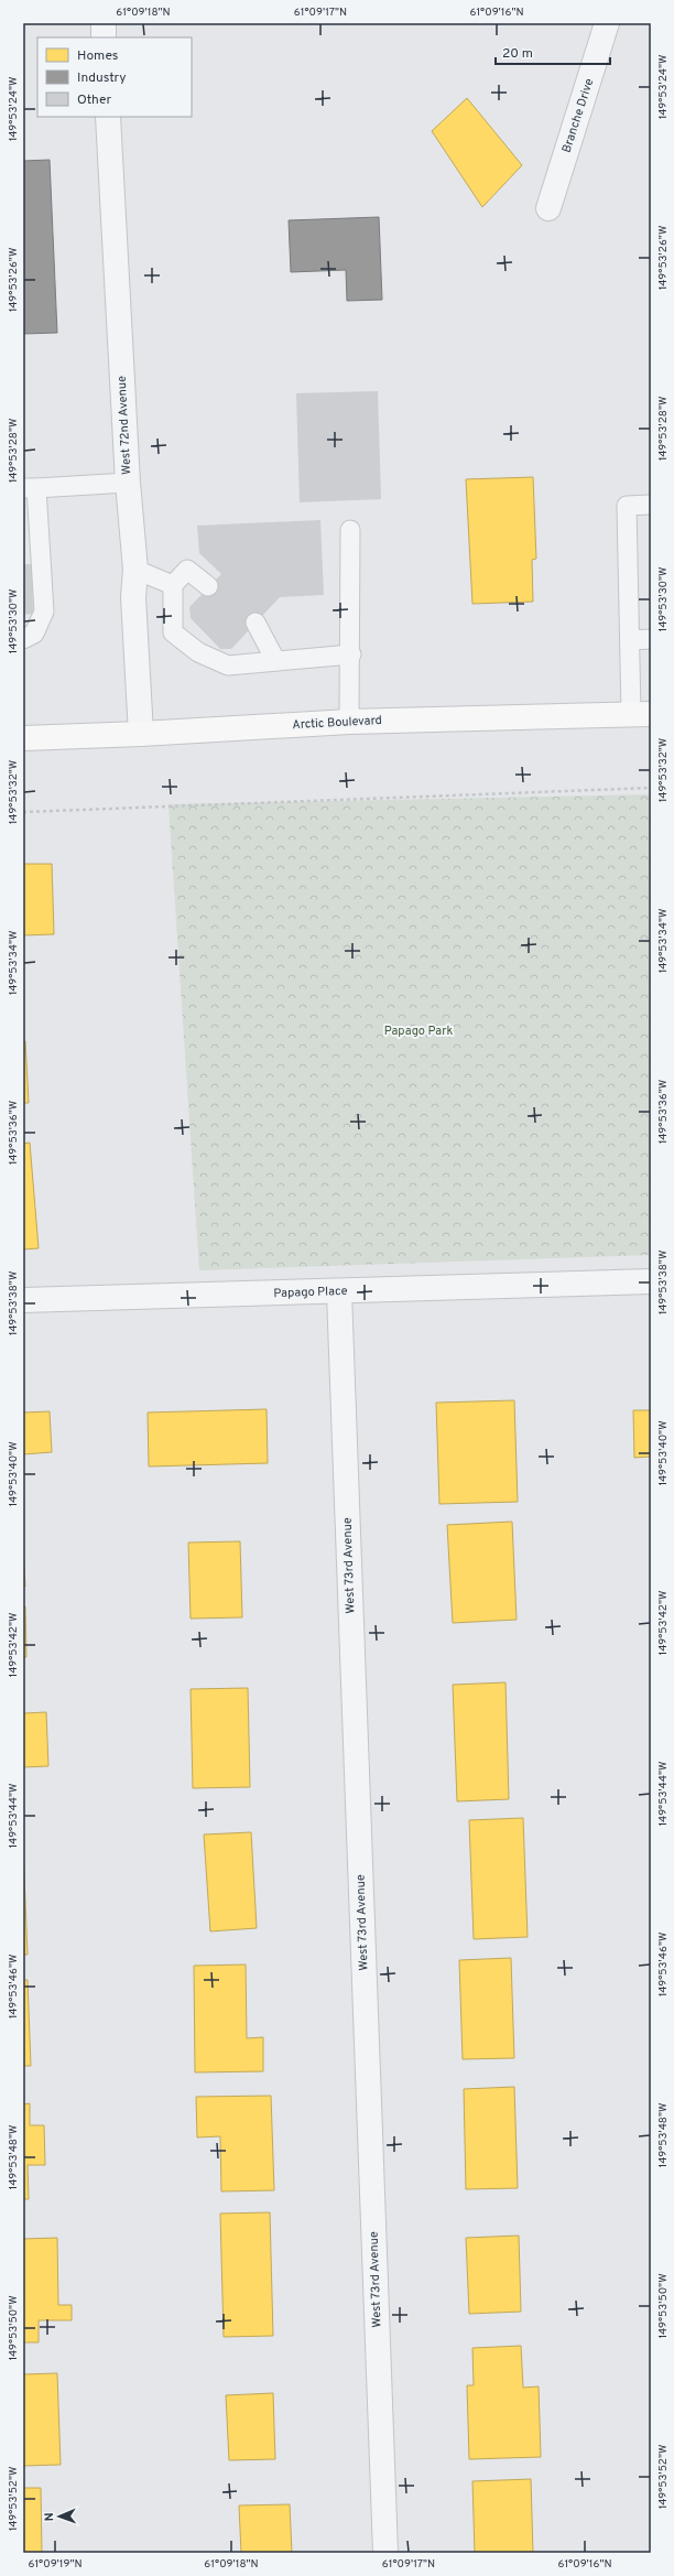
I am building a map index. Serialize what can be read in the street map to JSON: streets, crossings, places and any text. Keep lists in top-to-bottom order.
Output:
{
  "streets": {
    "main road": ["Arctic Boulevard"],
    "street": [
      "Branche Drive",
      "West 72nd Avenue",
      "Papago Place",
      "West 73rd Avenue"
    ]
  },
  "crossings": [
    ["West 72nd Avenue", "Arctic Boulevard"],
    ["Papago Place", "West 73rd Avenue"]
  ],
  "parks": ["Papago Park"],
  "legend": ["Homes", "Industry", "Other"],
  "scale_bar": "20 m",
  "north": "left",
  "coordinates": [
    "61°09'18\"N",
    "61°09'17\"N",
    "61°09'16\"N",
    "149°53'24\"W",
    "149°53'26\"W",
    "149°53'28\"W",
    "149°53'30\"W",
    "149°53'32\"W",
    "149°53'34\"W",
    "149°53'36\"W",
    "149°53'38\"W",
    "149°53'40\"W",
    "149°53'42\"W",
    "149°53'44\"W",
    "149°53'46\"W",
    "149°53'48\"W",
    "149°53'50\"W",
    "149°53'52\"W",
    "61°09'19\"N"
  ]
}
